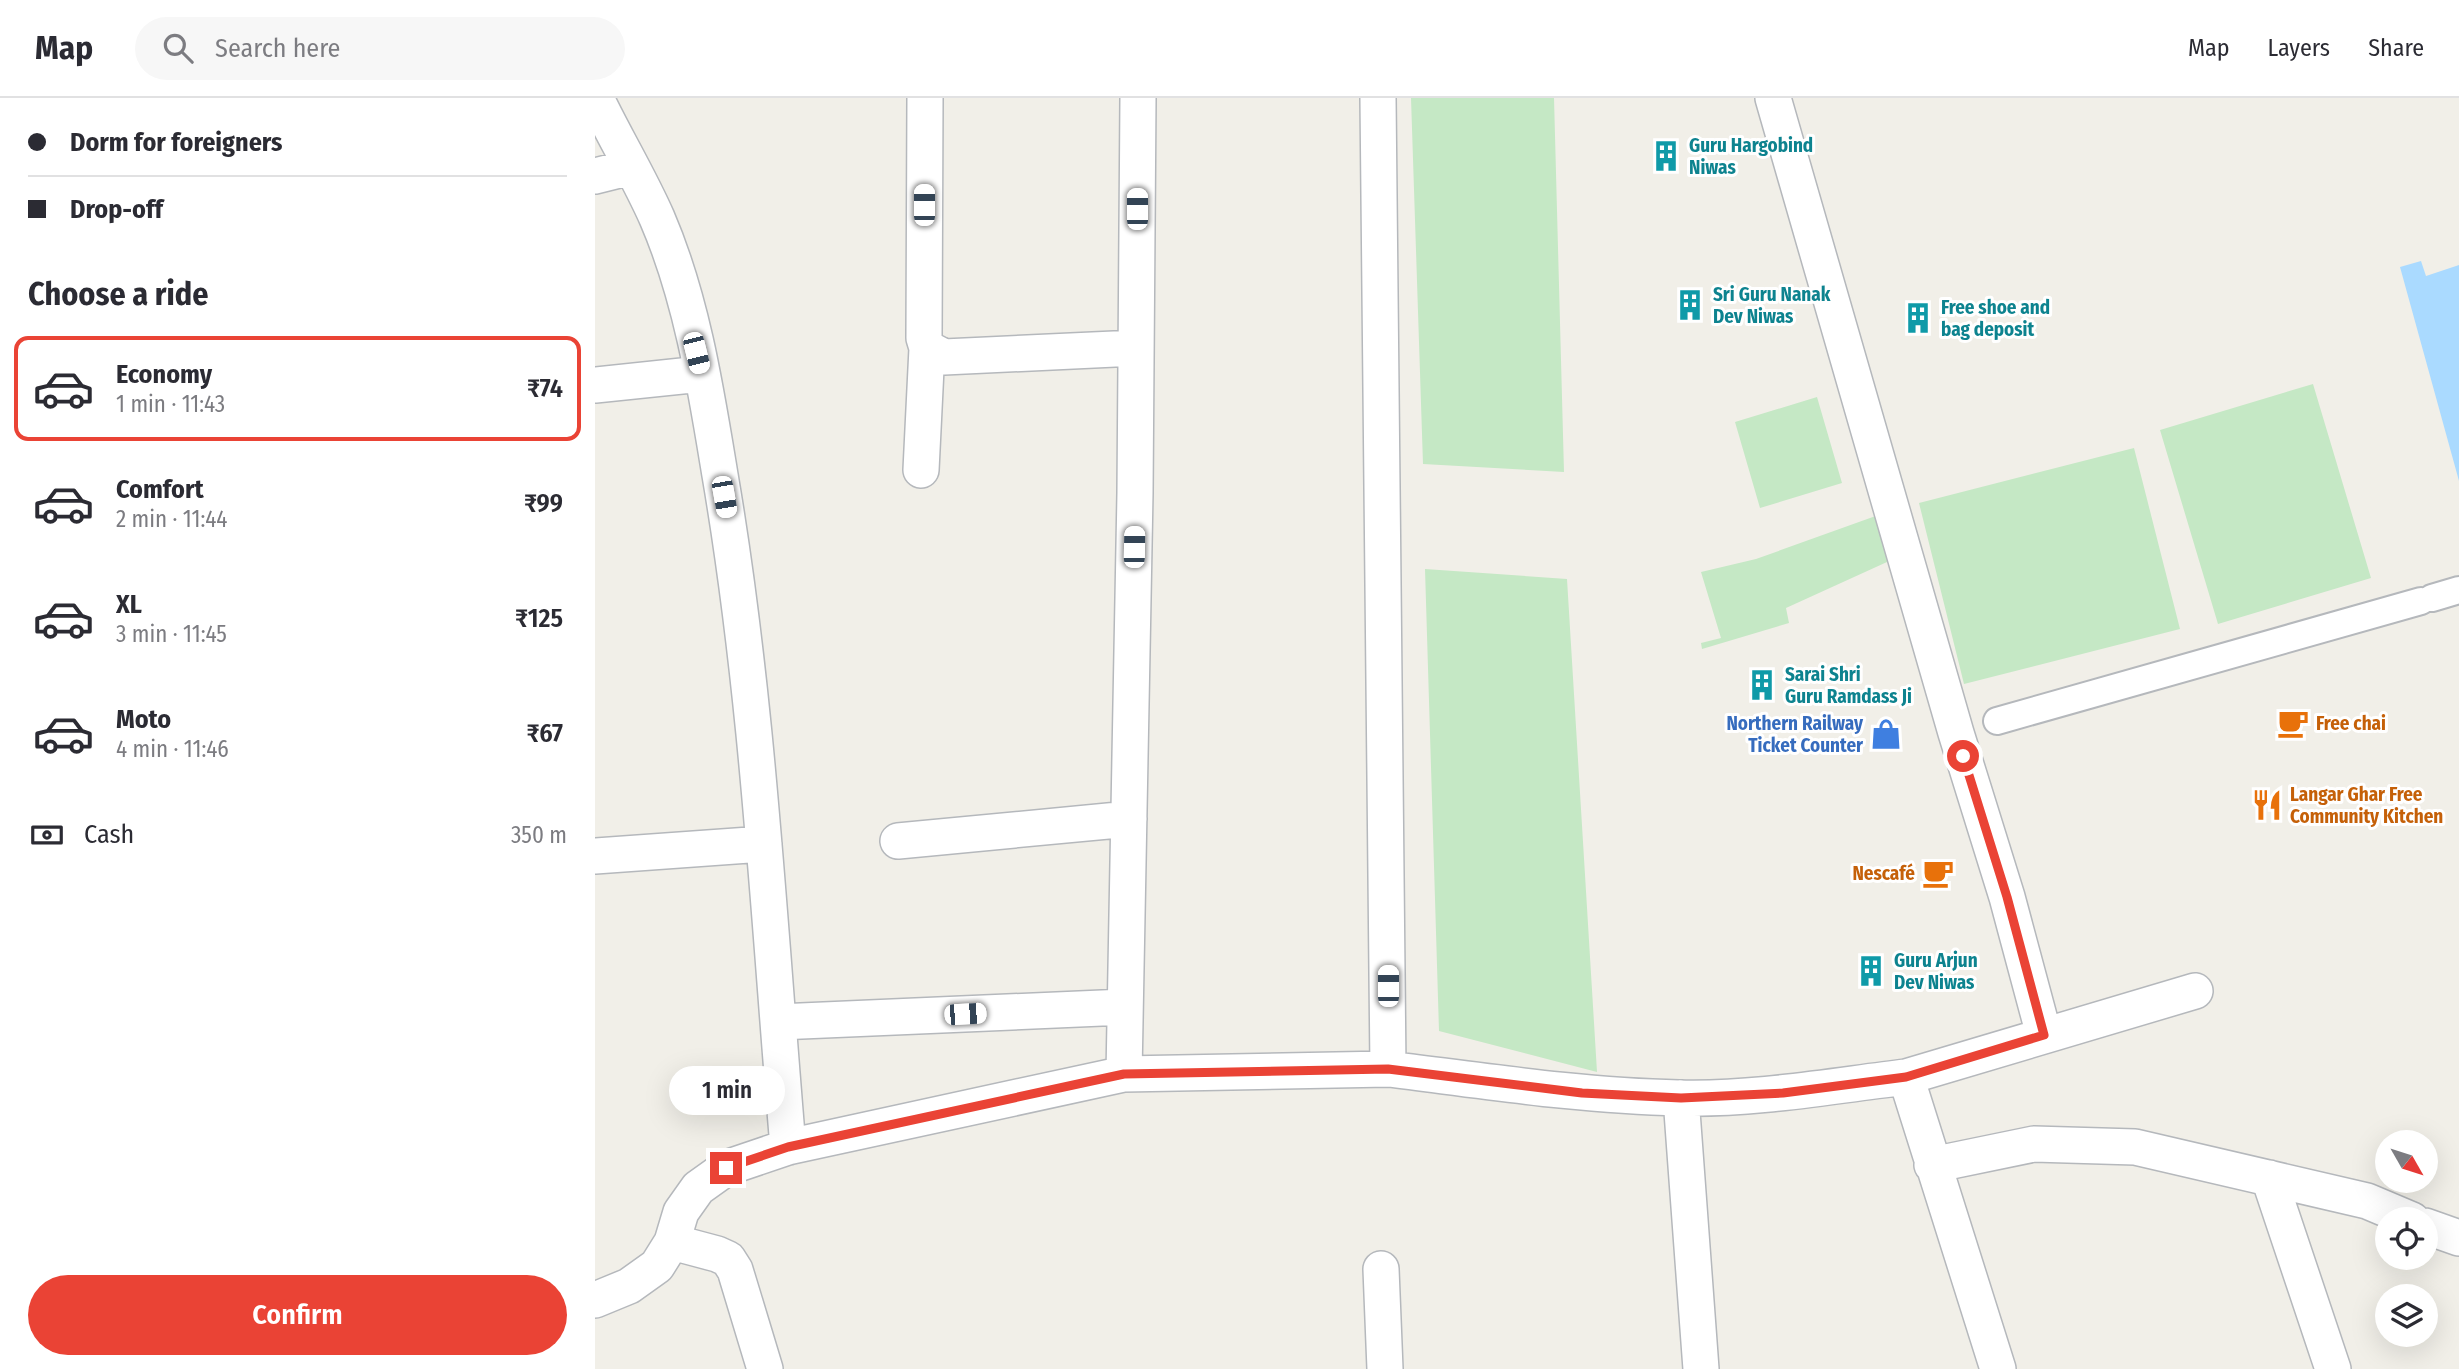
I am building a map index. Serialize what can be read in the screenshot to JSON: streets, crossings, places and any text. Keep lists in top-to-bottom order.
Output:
{
  "places": {
    "building": [
      "Guru Hargobind Niwas",
      "Sri Guru Nanak Dev Niwas",
      "Free shoe and bag deposit",
      "Sarai Shri Guru Ramdass Ji",
      "Guru Arjun Dev Niwas"
    ],
    "cafe": ["Free chai", "Nescafé"],
    "shop": ["Northern Railway Ticket Counter"],
    "restaurant": ["Langar Ghar Free Community Kitchen"]
  },
  "north": "bottom right",
  "page": {
    "header": "Map",
    "search": "Search here",
    "nav": ["Map", "Layers", "Share"],
    "banner": ["Dorm for foreigners", "Drop-off"],
    "heading": "Choose a ride",
    "list": [
      {
        "name": "Economy",
        "note": "1 min · 11:43",
        "value": "₹74"
      },
      {
        "name": "Comfort",
        "note": "2 min · 11:44",
        "value": "₹99"
      },
      {
        "name": "XL",
        "note": "3 min · 11:45",
        "value": "₹125"
      },
      {
        "name": "Moto",
        "note": "4 min · 11:46",
        "value": "₹67"
      }
    ],
    "pay": ["Cash", "350 m"],
    "bubble": "1 min",
    "buttons": "Confirm"
  }
}
